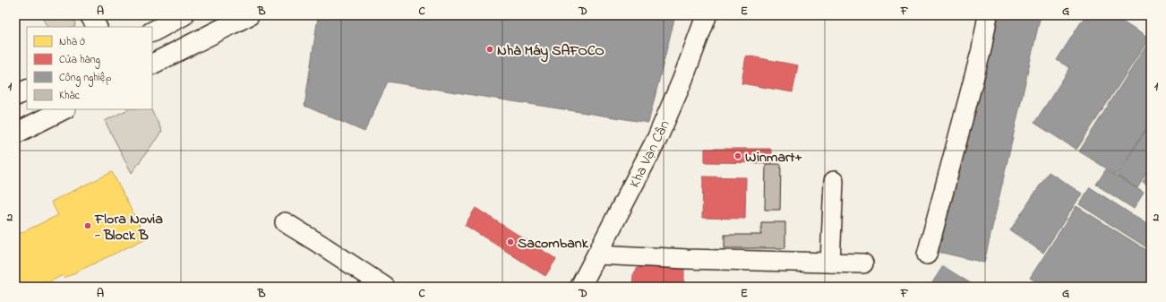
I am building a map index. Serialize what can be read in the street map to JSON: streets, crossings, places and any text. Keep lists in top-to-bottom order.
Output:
{
  "streets": {
    "main road": ["Kha Vạn Cân"]
  },
  "places": [
    "Nhà Máy SAFOCO",
    "Winmart+",
    "Flora Novia - Block B",
    "Sacombank"
  ],
  "legend": [
    "Nhà ở",
    "Cửa hàng",
    "Công nghiệp",
    "Khác"
  ],
  "grid": {
    "columns": [
      "A",
      "B",
      "C",
      "D",
      "E",
      "F",
      "G"
    ],
    "rows": ["1", "2"]
  }
}
